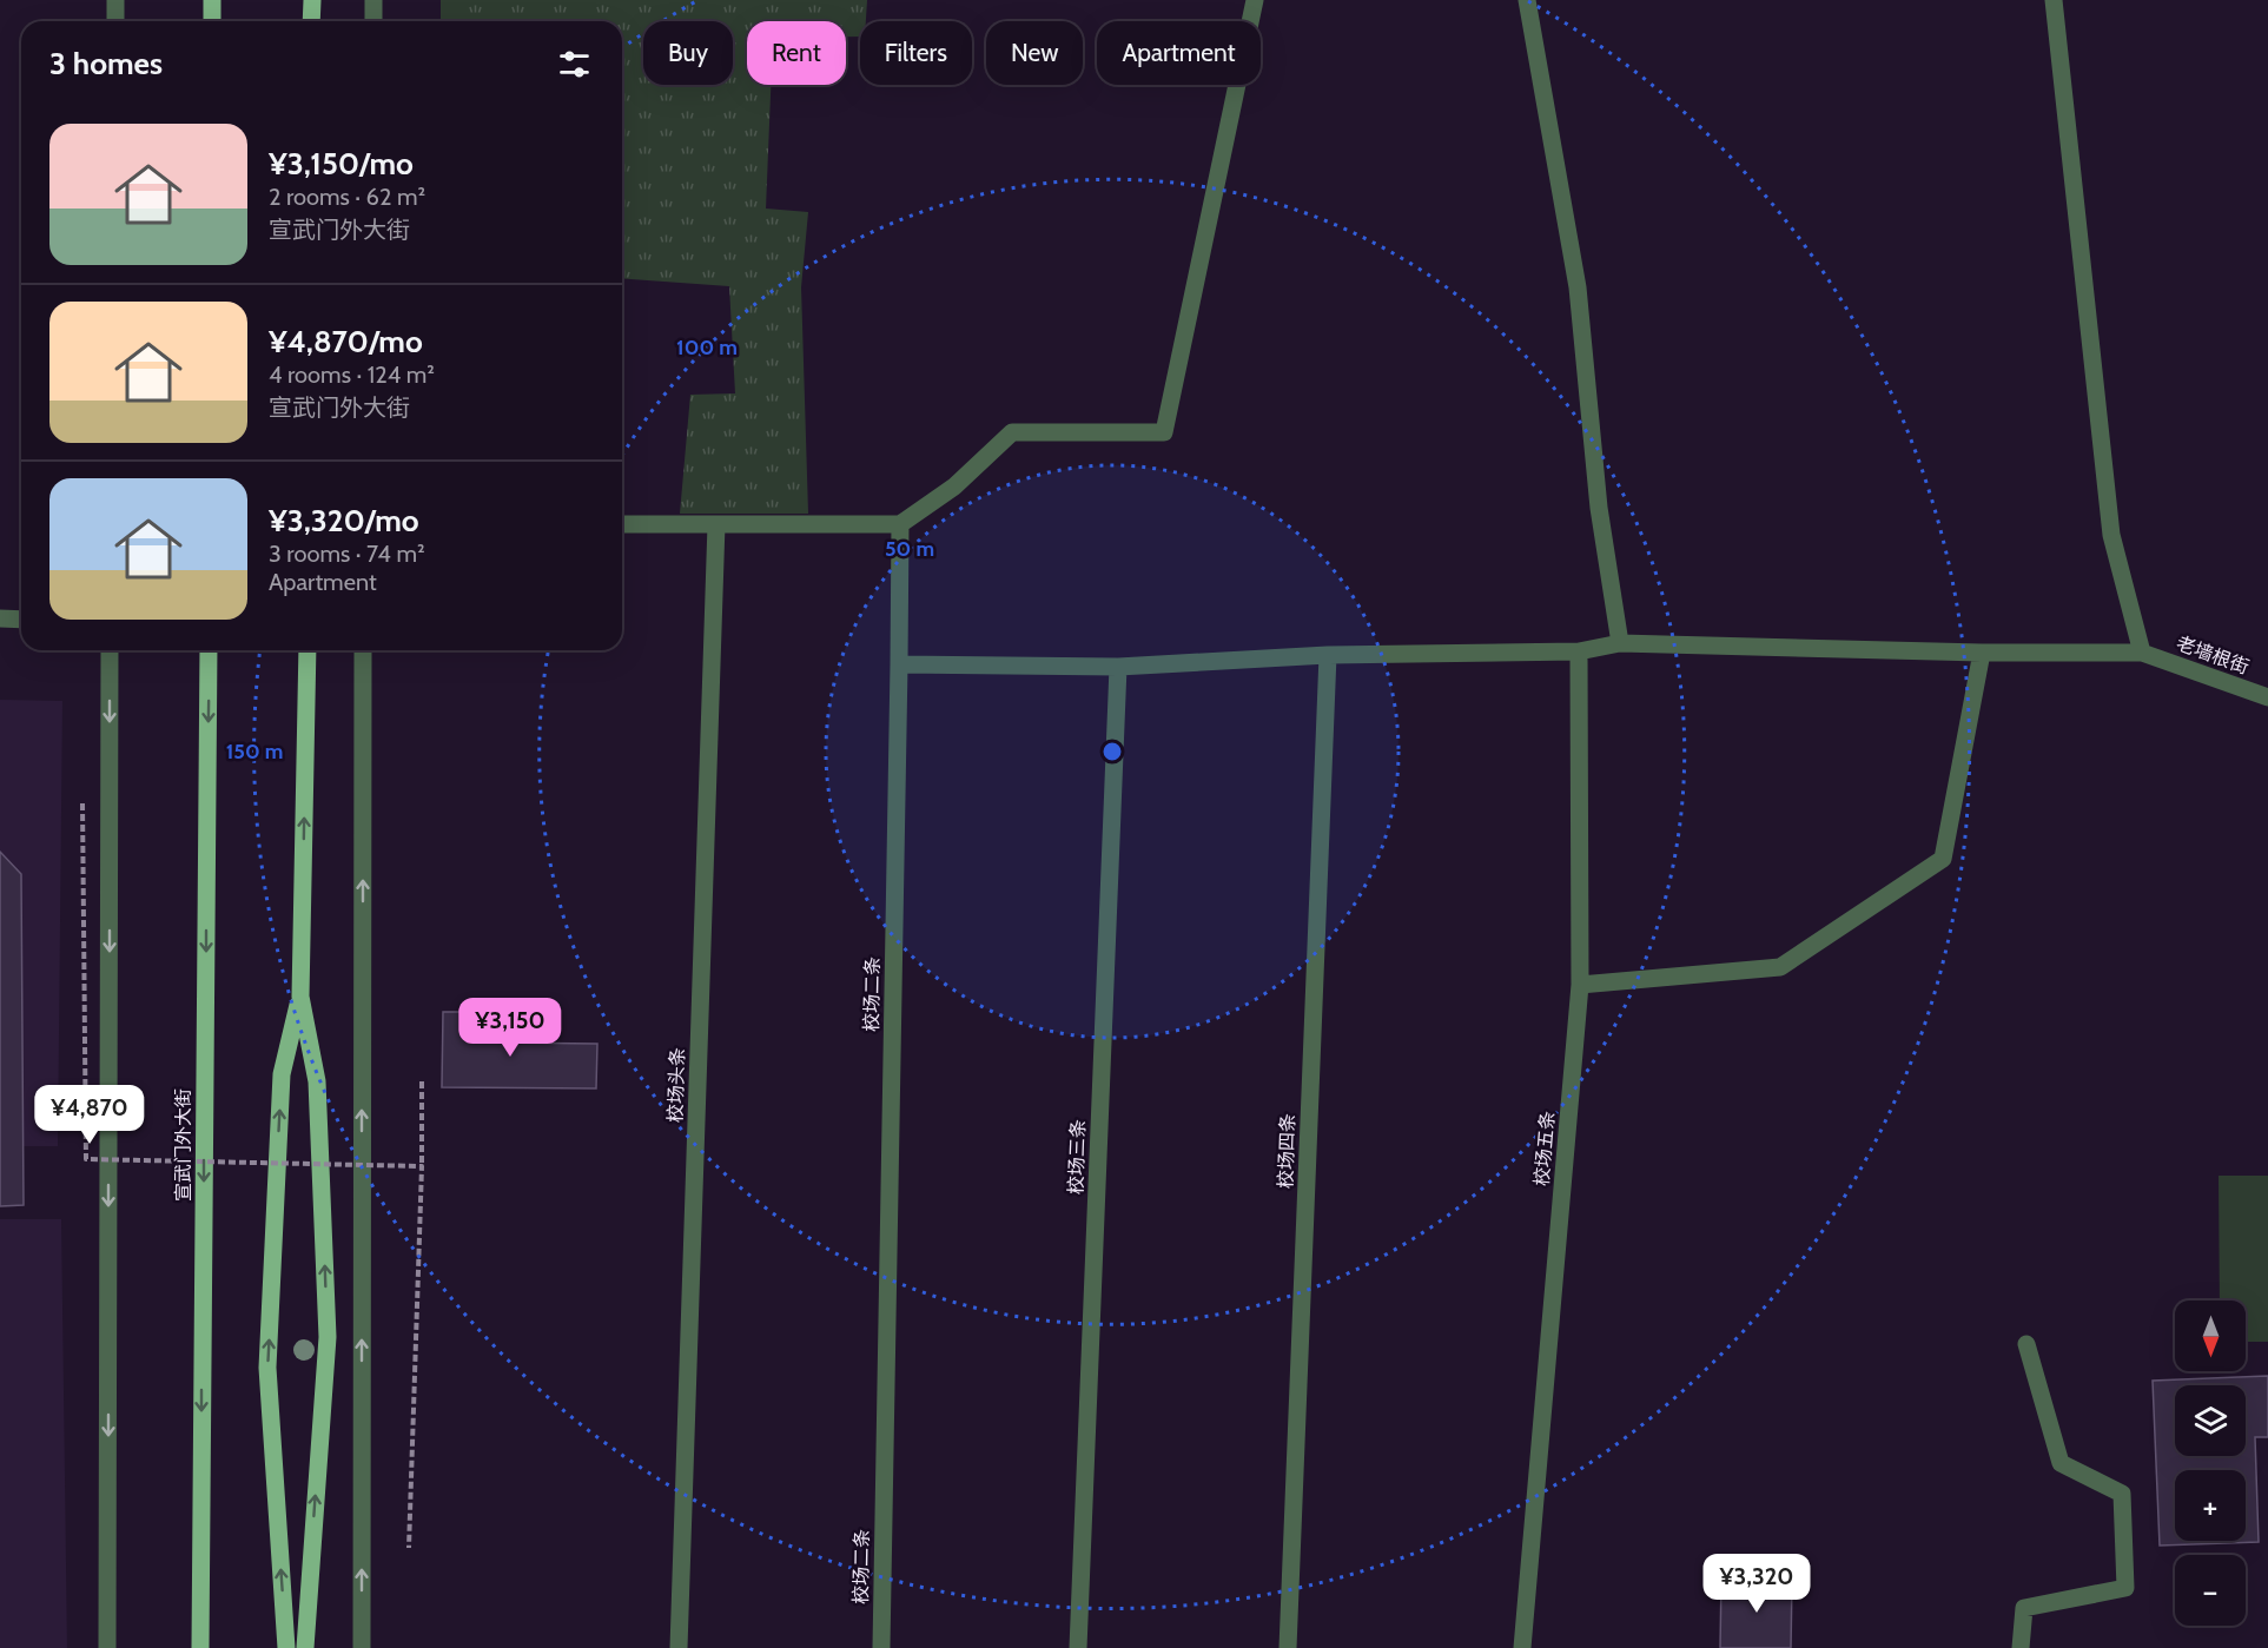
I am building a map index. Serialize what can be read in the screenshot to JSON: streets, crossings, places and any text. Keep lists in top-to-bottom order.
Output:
{
  "streets": {
    "main road": ["宣武门外大街"],
    "street": [
      "老墙根街",
      "校场二条",
      "校场头条",
      "校场五条",
      "校场四条",
      "校场三条"
    ]
  },
  "crossings": [
    ["老墙根街", "校场二条"],
    ["老墙根街", "校场五条"],
    ["老墙根街", "校场四条"],
    ["老墙根街", "校场三条"]
  ],
  "north": "bottom",
  "page": {
    "chip": [
      "Buy",
      "Rent",
      "Filters",
      "New",
      "Apartment"
    ],
    "heading": "3 homes",
    "list": [
      {
        "name": "¥3,150/mo",
        "note": "2 rooms · 62 m² · 宣武门外大街"
      },
      {
        "name": "¥4,870/mo",
        "note": "4 rooms · 124 m² · 宣武门外大街"
      },
      {
        "name": "¥3,320/mo",
        "note": "3 rooms · 74 m² · Apartment"
      }
    ],
    "price": ["¥3,150", "¥4,870", "¥3,320"],
    "map_buttons": ["+", "−"]
  },
  "rings": ["100 m", "50 m", "150 m"]
}
